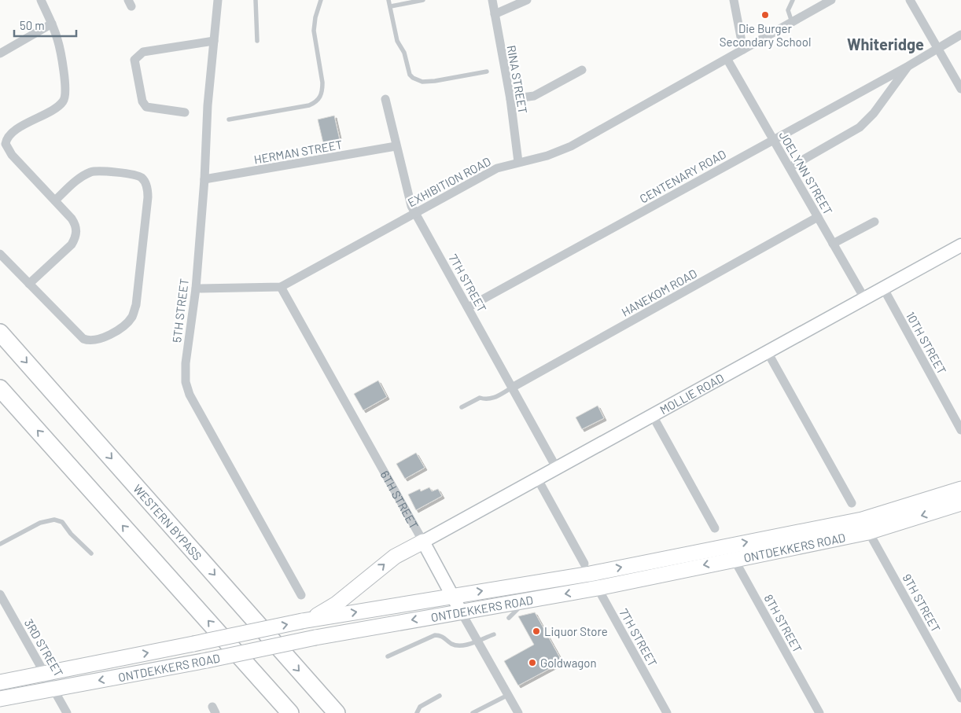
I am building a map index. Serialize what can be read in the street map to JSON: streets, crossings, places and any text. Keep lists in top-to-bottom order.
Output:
{
  "streets": {
    "highway": ["WESTERN BYPASS"],
    "main road": ["MOLLIE ROAD", "6TH STREET", "ONTDEKKERS ROAD"],
    "street": [
      "RINA STREET",
      "HERMAN STREET",
      "JOELYNN STREET",
      "CENTENARY ROAD",
      "EXHIBITION ROAD",
      "7TH STREET",
      "HANEKOM ROAD",
      "5TH STREET",
      "10TH STREET",
      "9TH STREET",
      "8TH STREET",
      "3RD STREET"
    ]
  },
  "crossings": [
    ["RINA STREET", "EXHIBITION ROAD"],
    ["HERMAN STREET", "7TH STREET"],
    ["HERMAN STREET", "5TH STREET"],
    ["JOELYNN STREET", "CENTENARY ROAD"],
    ["JOELYNN STREET", "EXHIBITION ROAD"],
    ["JOELYNN STREET", "HANEKOM ROAD"],
    ["JOELYNN STREET", "MOLLIE ROAD"],
    ["CENTENARY ROAD", "7TH STREET"],
    ["EXHIBITION ROAD", "7TH STREET"],
    ["EXHIBITION ROAD", "5TH STREET"],
    ["EXHIBITION ROAD", "6TH STREET"],
    ["7TH STREET", "HANEKOM ROAD"],
    ["7TH STREET", "MOLLIE ROAD"],
    ["7TH STREET", "ONTDEKKERS ROAD"],
    ["10TH STREET", "MOLLIE ROAD"],
    ["MOLLIE ROAD", "6TH STREET"],
    ["6TH STREET", "ONTDEKKERS ROAD"],
    ["ONTDEKKERS ROAD", "9TH STREET"],
    ["ONTDEKKERS ROAD", "8TH STREET"],
    ["ONTDEKKERS ROAD", "3RD STREET"]
  ],
  "districts": ["Whiteridge"],
  "places": ["Die Burger Secondary School", "Liquor Store", "Goldwagon"],
  "scale_bar": "50 m"
}
